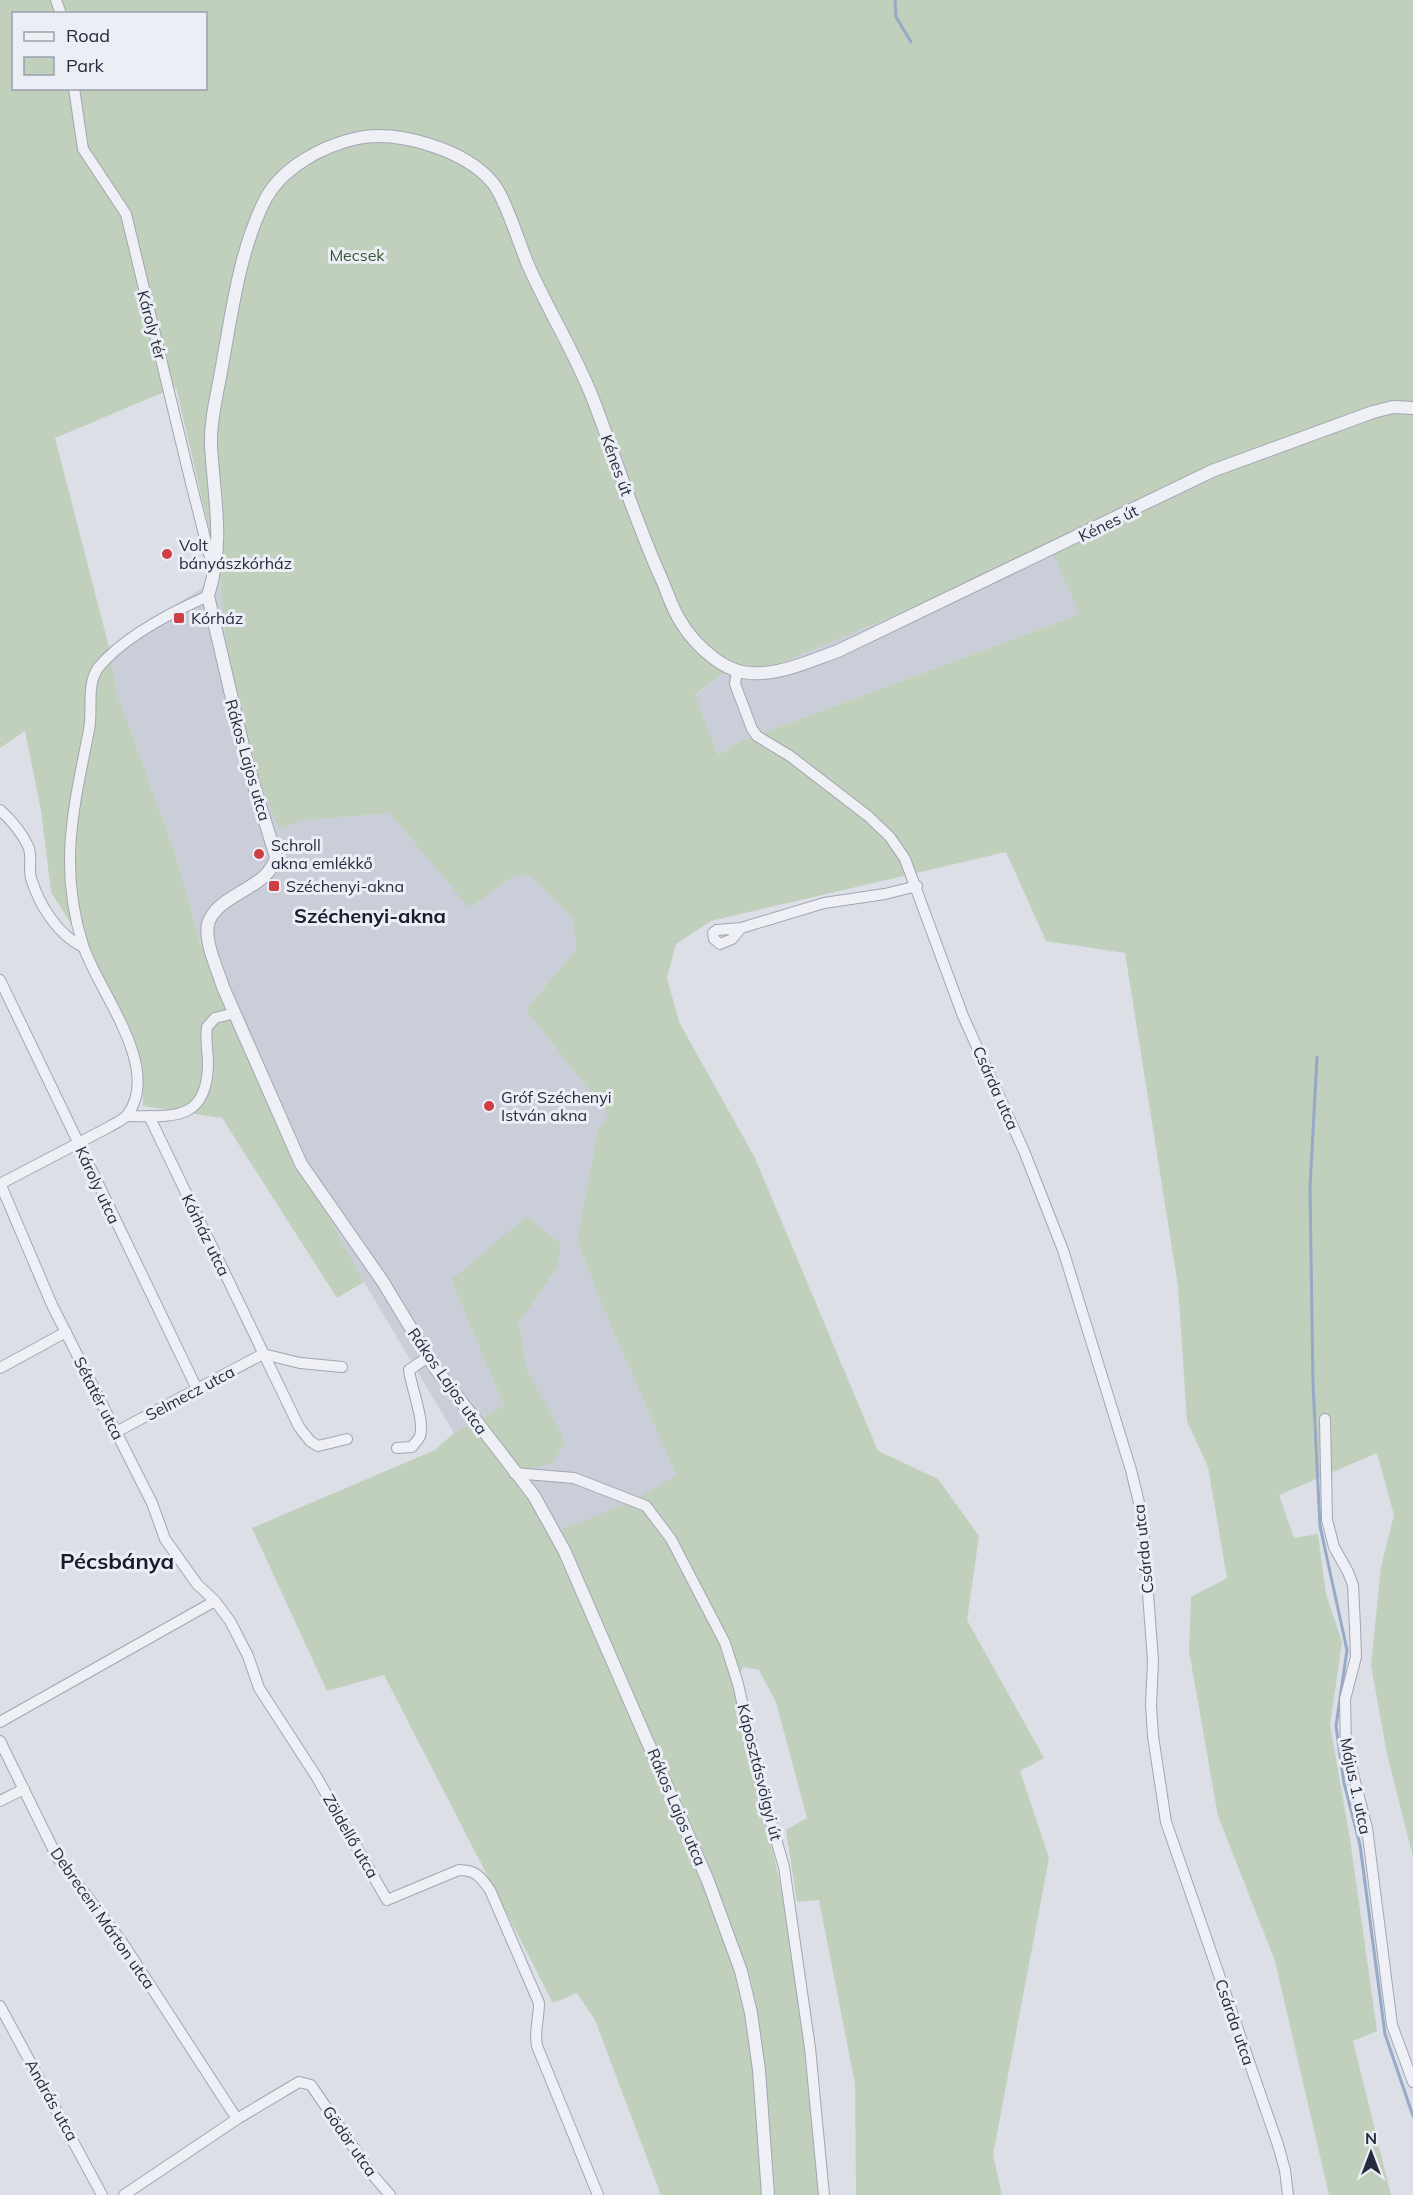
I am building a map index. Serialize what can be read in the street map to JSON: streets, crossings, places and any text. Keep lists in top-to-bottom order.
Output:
{
  "streets": {
    "street": [
      "Károly tér",
      "Kénes út",
      "Rákos Lajos utca",
      "Csárda utca",
      "Károly utca",
      "Kórház utca",
      "Selmecz utca",
      "Sétatér utca",
      "Káposztásvölgyi út",
      "Május 1. utca",
      "Zöldellő utca",
      "Debreceni Márton utca",
      "András utca",
      "Gödör utca"
    ]
  },
  "crossings": [
    ["Károly tér", "Kénes út"],
    ["Kénes út", "Rákos Lajos utca"],
    ["Kénes út", "Csárda utca"],
    ["Rákos Lajos utca", "Káposztásvölgyi út"],
    ["Károly utca", "Selmecz utca"],
    ["Kórház utca", "Selmecz utca"],
    ["Selmecz utca", "Sétatér utca"],
    ["Sétatér utca", "Zöldellő utca"],
    ["Debreceni Márton utca", "Gödör utca"]
  ],
  "districts": ["Széchenyi-akna", "Pécsbánya"],
  "parks": ["Mecsek"],
  "places": {
    "other": ["Volt bányászkórház", "Schroll akna emlékkő", "Gróf Széchenyi István akna"],
    "transit": ["Kórház", "Széchenyi-akna"]
  },
  "legend": ["Road", "Park"],
  "north": "top"
}
